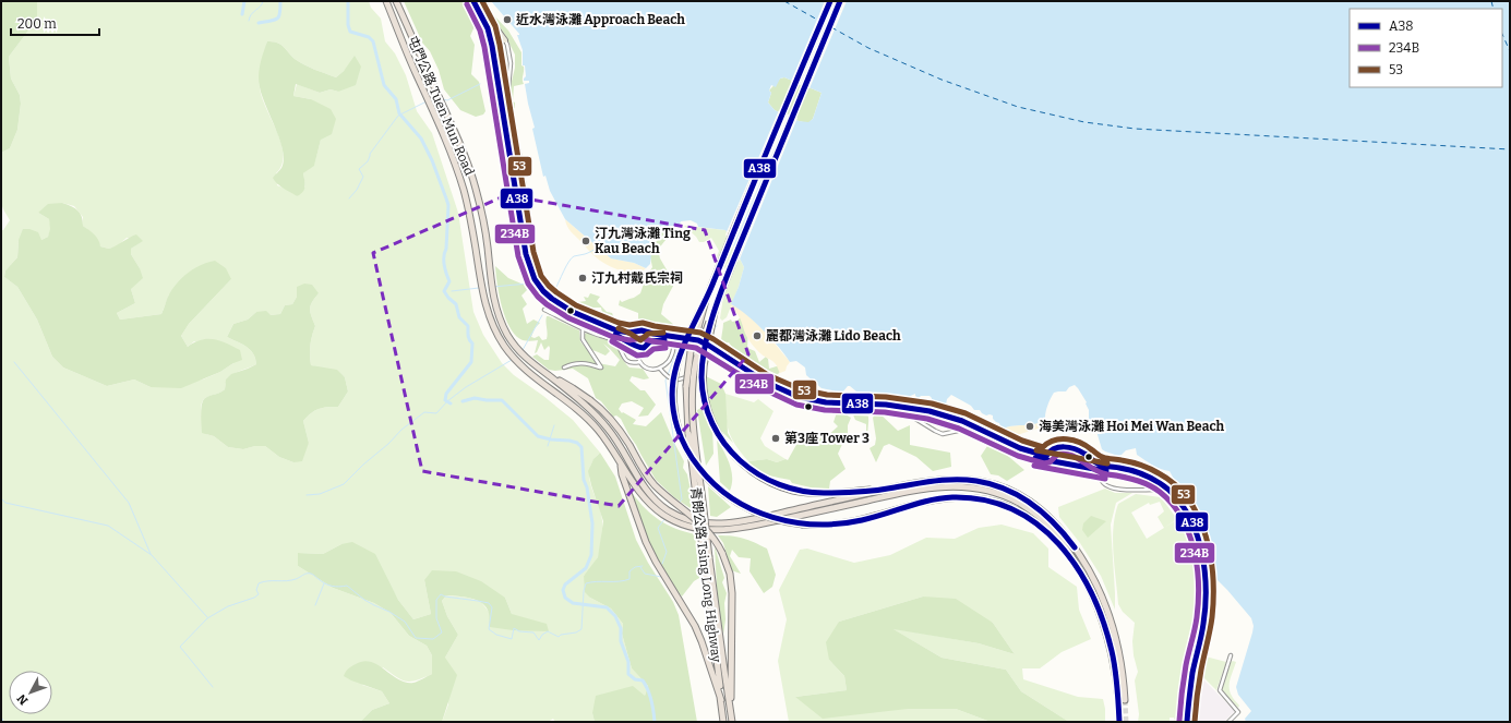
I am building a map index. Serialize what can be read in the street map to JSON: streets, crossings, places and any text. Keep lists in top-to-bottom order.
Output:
{
  "streets": {
    "highway": ["屯門公路 Tuen Mun Road", "青朗公路 Tsing Long Highway"]
  },
  "places": [
    "近水灣泳灘 Approach Beach",
    "汀九灣泳灘 Ting Kau Beach",
    "汀九村戴氏宗祠",
    "麗都灣泳灘 Lido Beach",
    "海美灣泳灘 Hoi Mei Wan Beach",
    "第3座 Tower 3"
  ],
  "lines": ["transit line A38", "transit line 53", "transit line 234B"],
  "legend": ["A38", "234B", "53"],
  "scale_bar": "200 m",
  "north": "bottom left"
}
